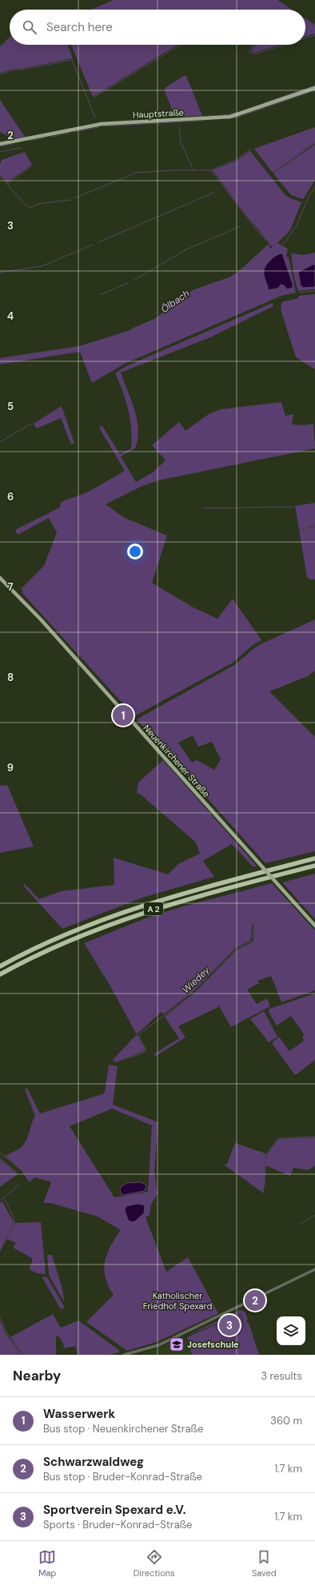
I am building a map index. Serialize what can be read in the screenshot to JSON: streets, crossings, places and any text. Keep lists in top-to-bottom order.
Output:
{
  "streets": {
    "highway": ["A 2"],
    "main road": ["Hauptstraße", "Neuenkirchener Straße"]
  },
  "water": ["Ölbach", "Wiedey"],
  "parks": ["Katholischer Friedhof Spexard"],
  "places": {
    "school or university": ["Josefschule"]
  },
  "page": {
    "search": "Search here",
    "pins": ["1", "2", "3"],
    "heading": ["Nearby", "3 results"],
    "list": [
      {
        "mark": "1",
        "name": "Wasserwerk",
        "note": "Bus stop · Neuenkirchener Straße",
        "value": "360 m"
      },
      {
        "mark": "2",
        "name": "Schwarzwaldweg",
        "note": "Bus stop · Bruder-Konrad-Straße",
        "value": "1.7 km"
      },
      {
        "mark": "3",
        "name": "Sportverein Spexard e.V.",
        "note": "Sports · Bruder-Konrad-Straße",
        "value": "1.7 km"
      }
    ],
    "nav": ["Map", "Directions", "Saved"]
  },
  "grid": {
    "rows": [
      "2",
      "3",
      "4",
      "5",
      "6",
      "7",
      "8",
      "9"
    ]
  }
}
